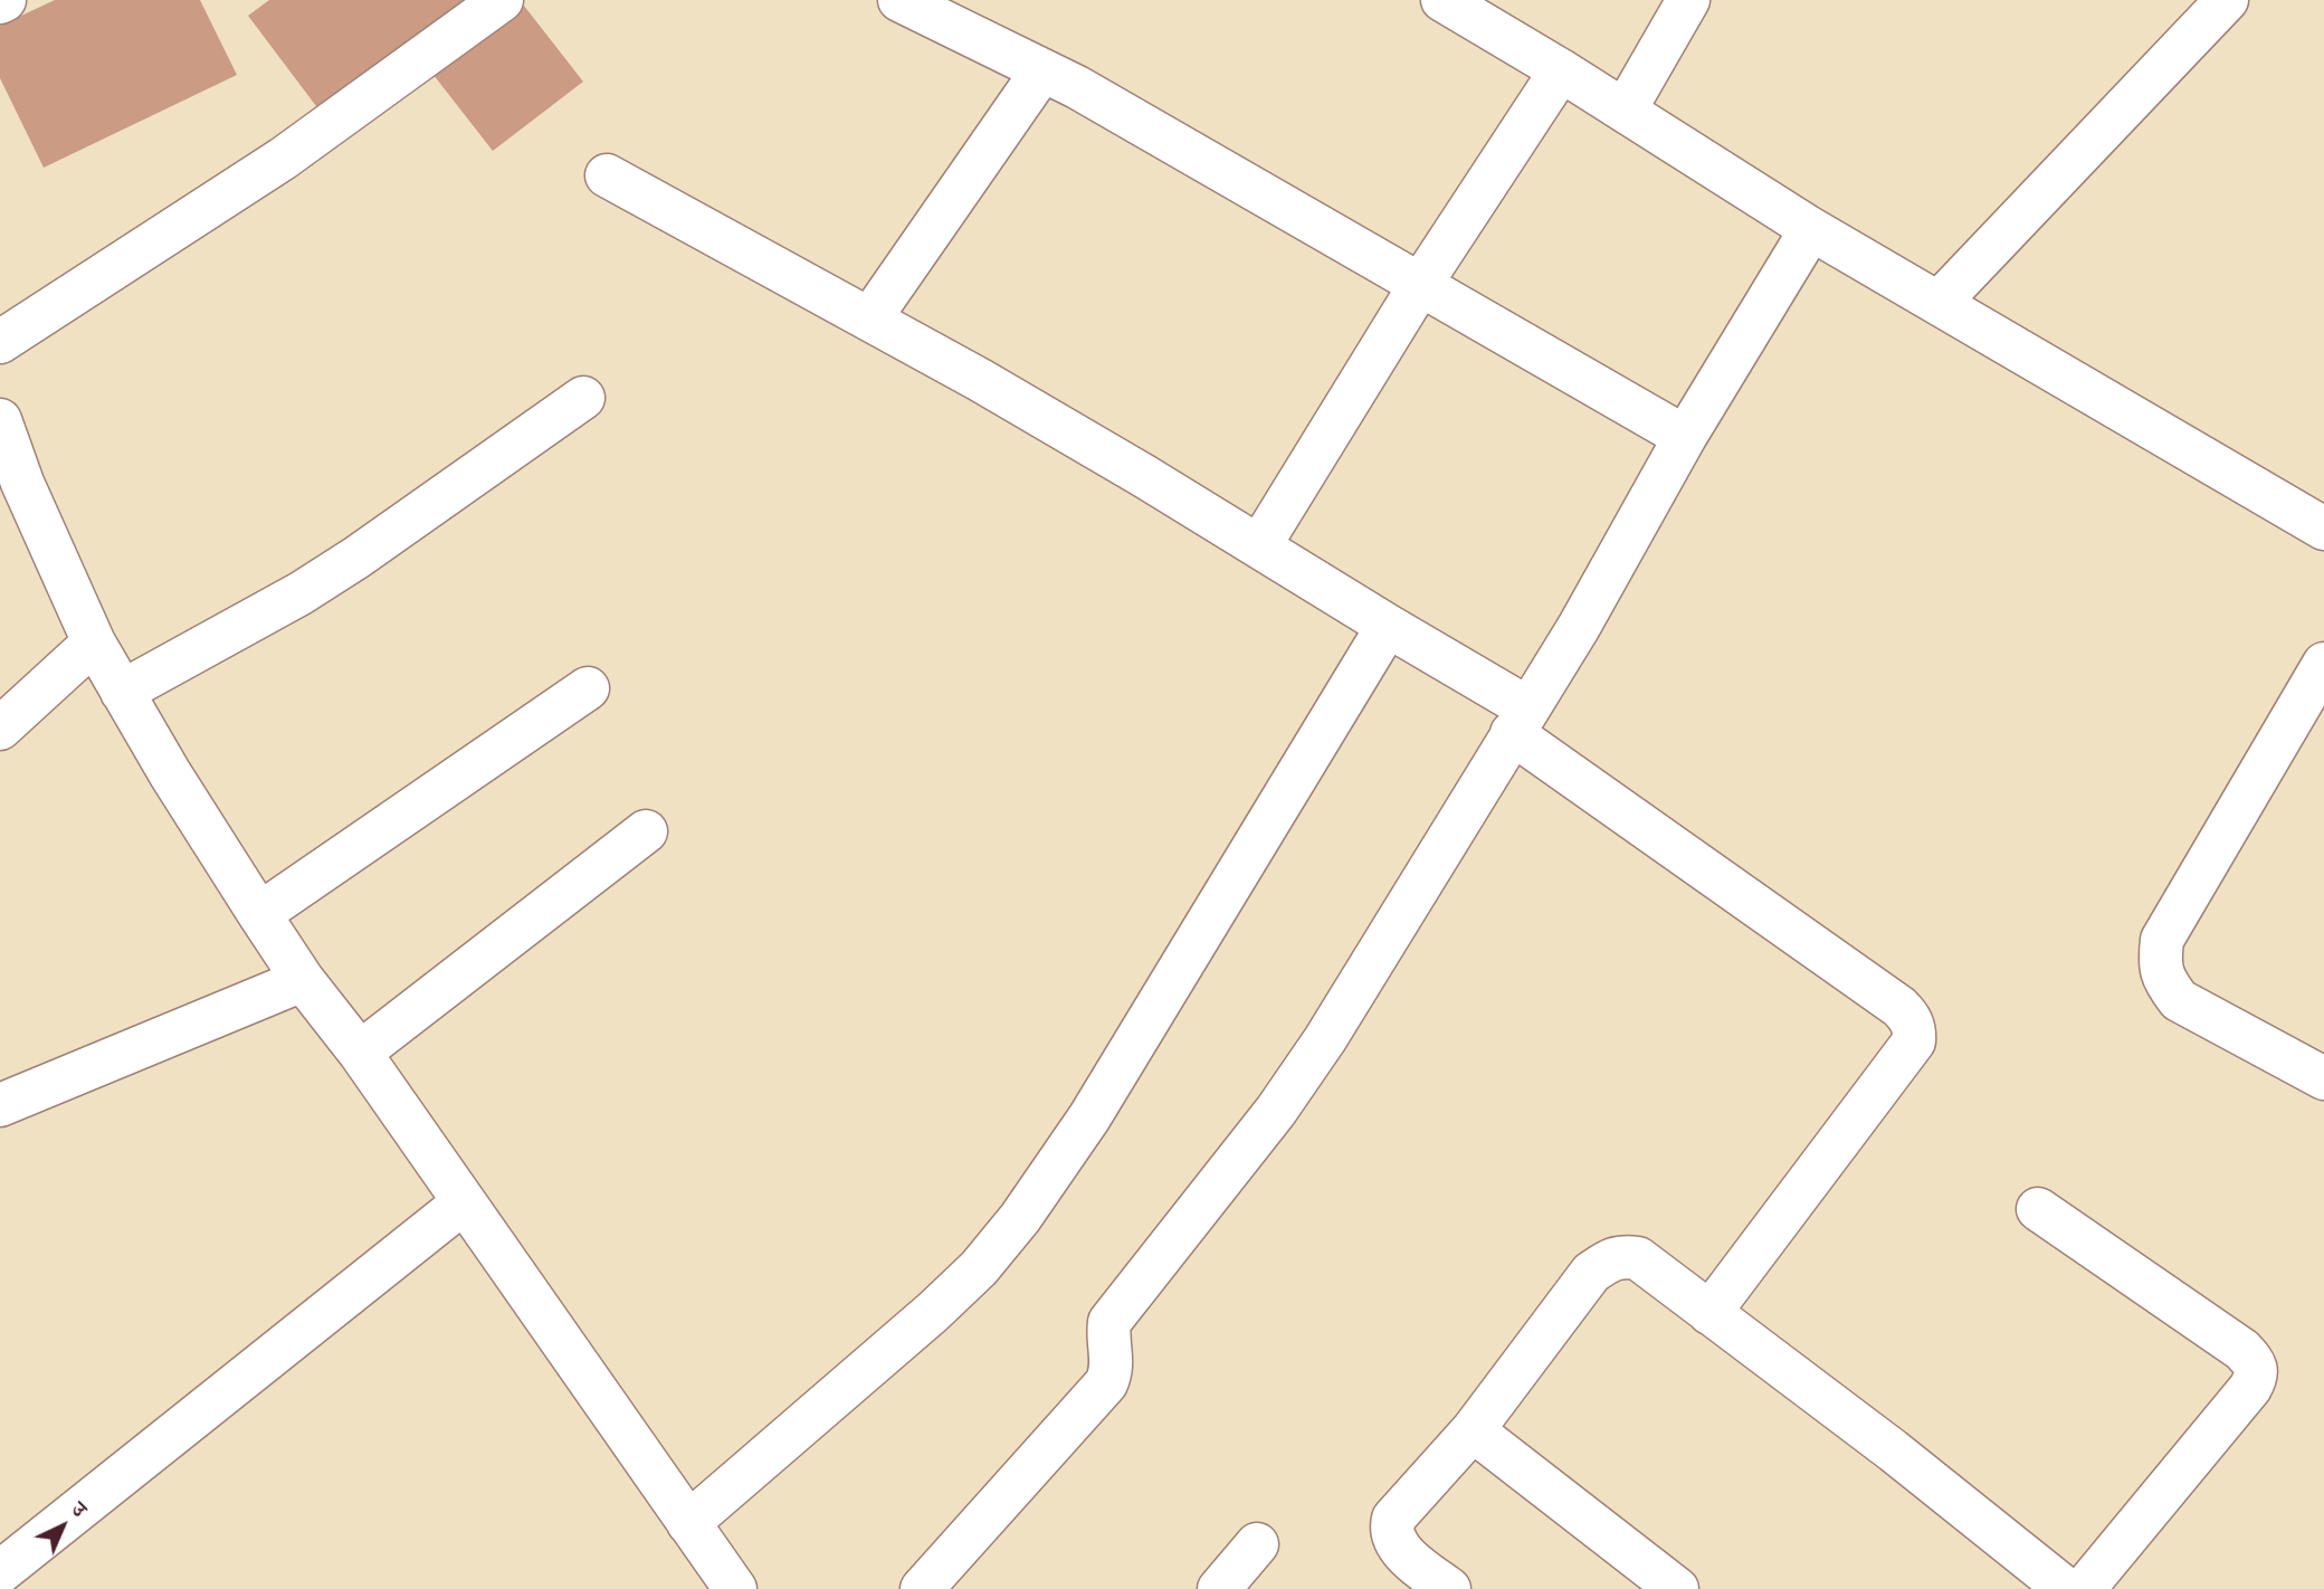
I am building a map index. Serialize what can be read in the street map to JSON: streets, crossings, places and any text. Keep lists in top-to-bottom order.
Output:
{
  "north": "top right"
}
